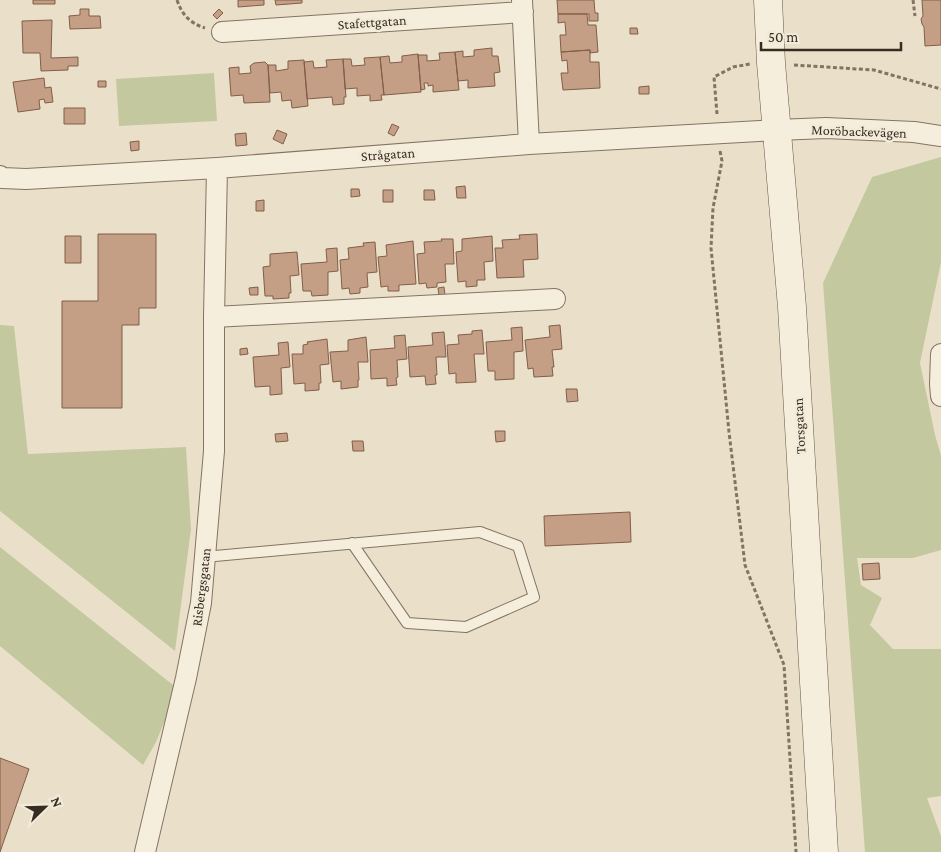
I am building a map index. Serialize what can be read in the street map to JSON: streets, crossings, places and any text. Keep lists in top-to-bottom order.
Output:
{
  "streets": {
    "main road": ["Torsgatan"],
    "street": [
      "Stafettgatan",
      "Moröbackevägen",
      "Strågatan",
      "Risbergsgatan"
    ]
  },
  "crossings": [
    ["Stafettgatan", "Strågatan"],
    ["Moröbackevägen", "Strågatan"],
    ["Moröbackevägen", "Torsgatan"],
    ["Strågatan", "Torsgatan"],
    ["Strågatan", "Risbergsgatan"]
  ],
  "scale_bar": "50 m",
  "north": "top right"
}
